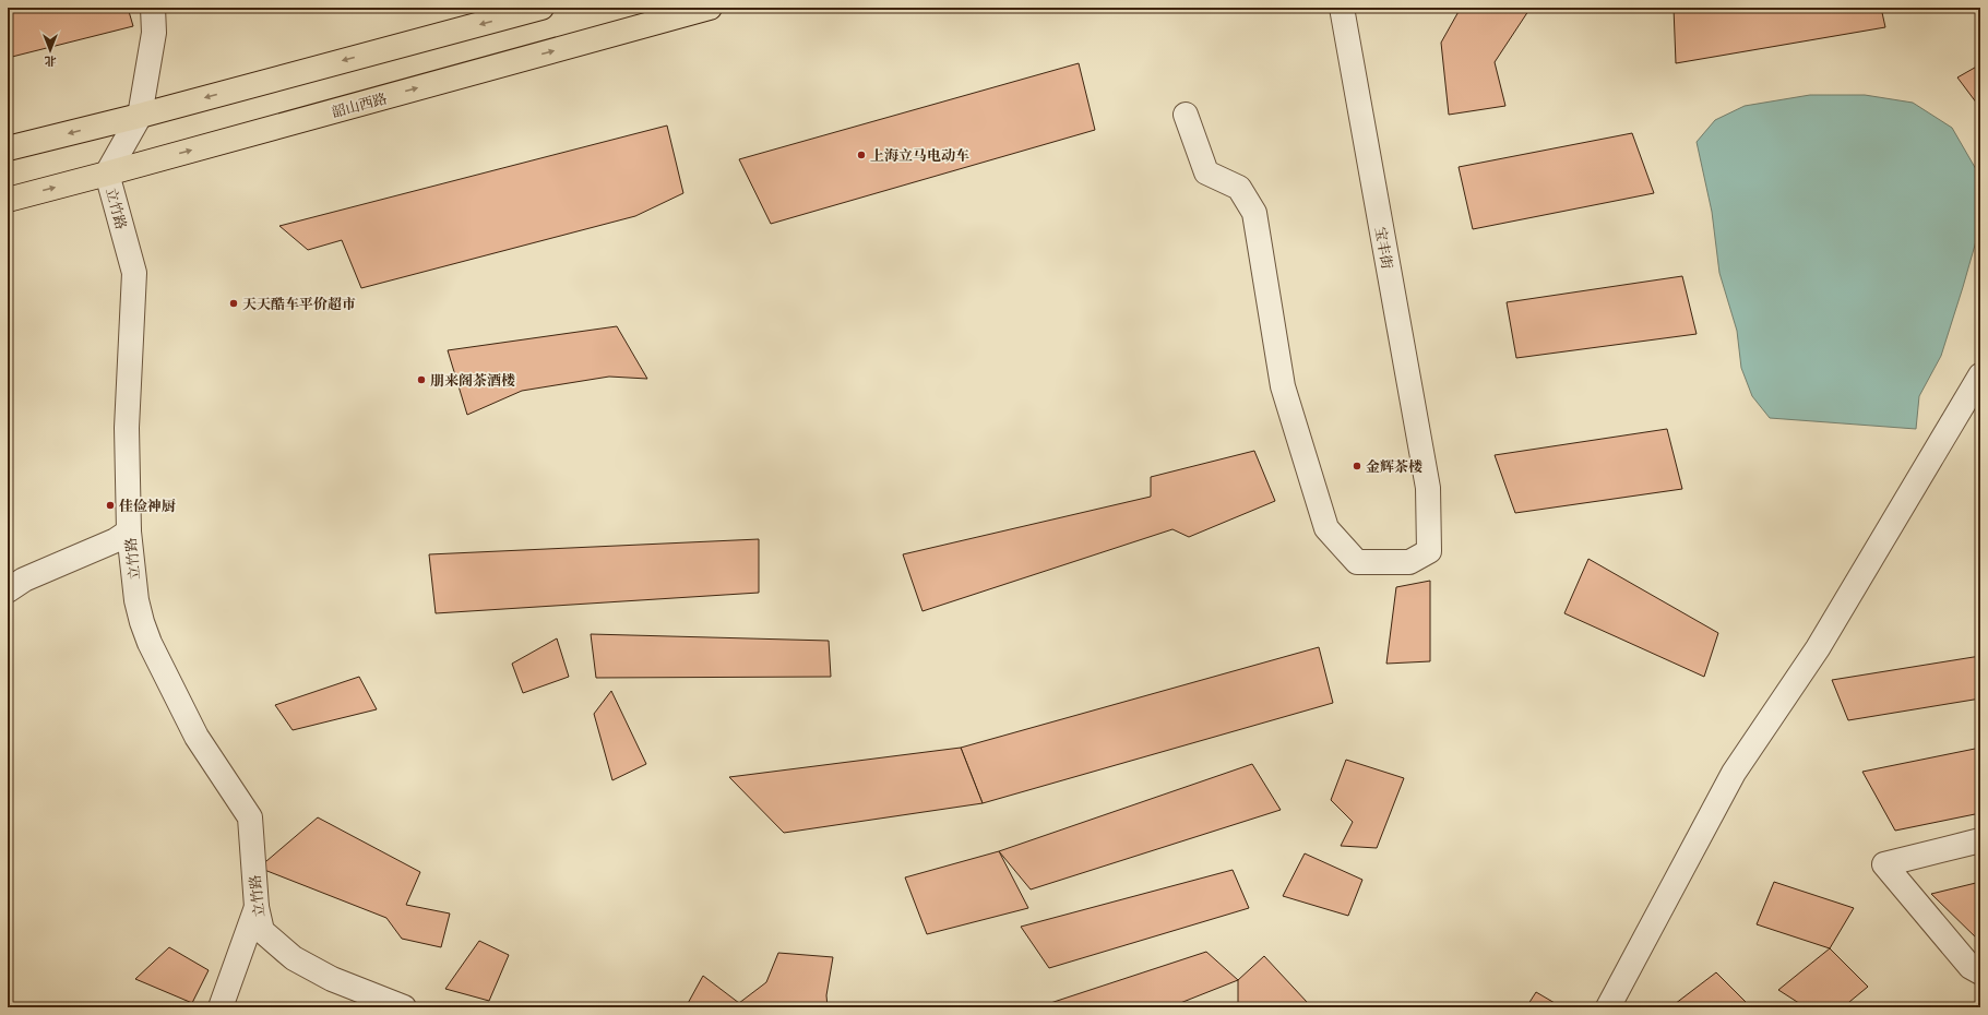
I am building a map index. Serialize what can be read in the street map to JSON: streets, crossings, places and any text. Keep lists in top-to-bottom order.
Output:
{
  "streets": {
    "main road": ["韶山西路"],
    "street": ["立竹路", "宝丰街"]
  },
  "crossings": [
    ["韶山西路", "立竹路"]
  ],
  "places": [
    "上海立马电动车",
    "天天酷车平价超市",
    "朋来阁茶酒楼",
    "金辉茶楼",
    "佳俭神厨"
  ],
  "north": "bottom"
}
